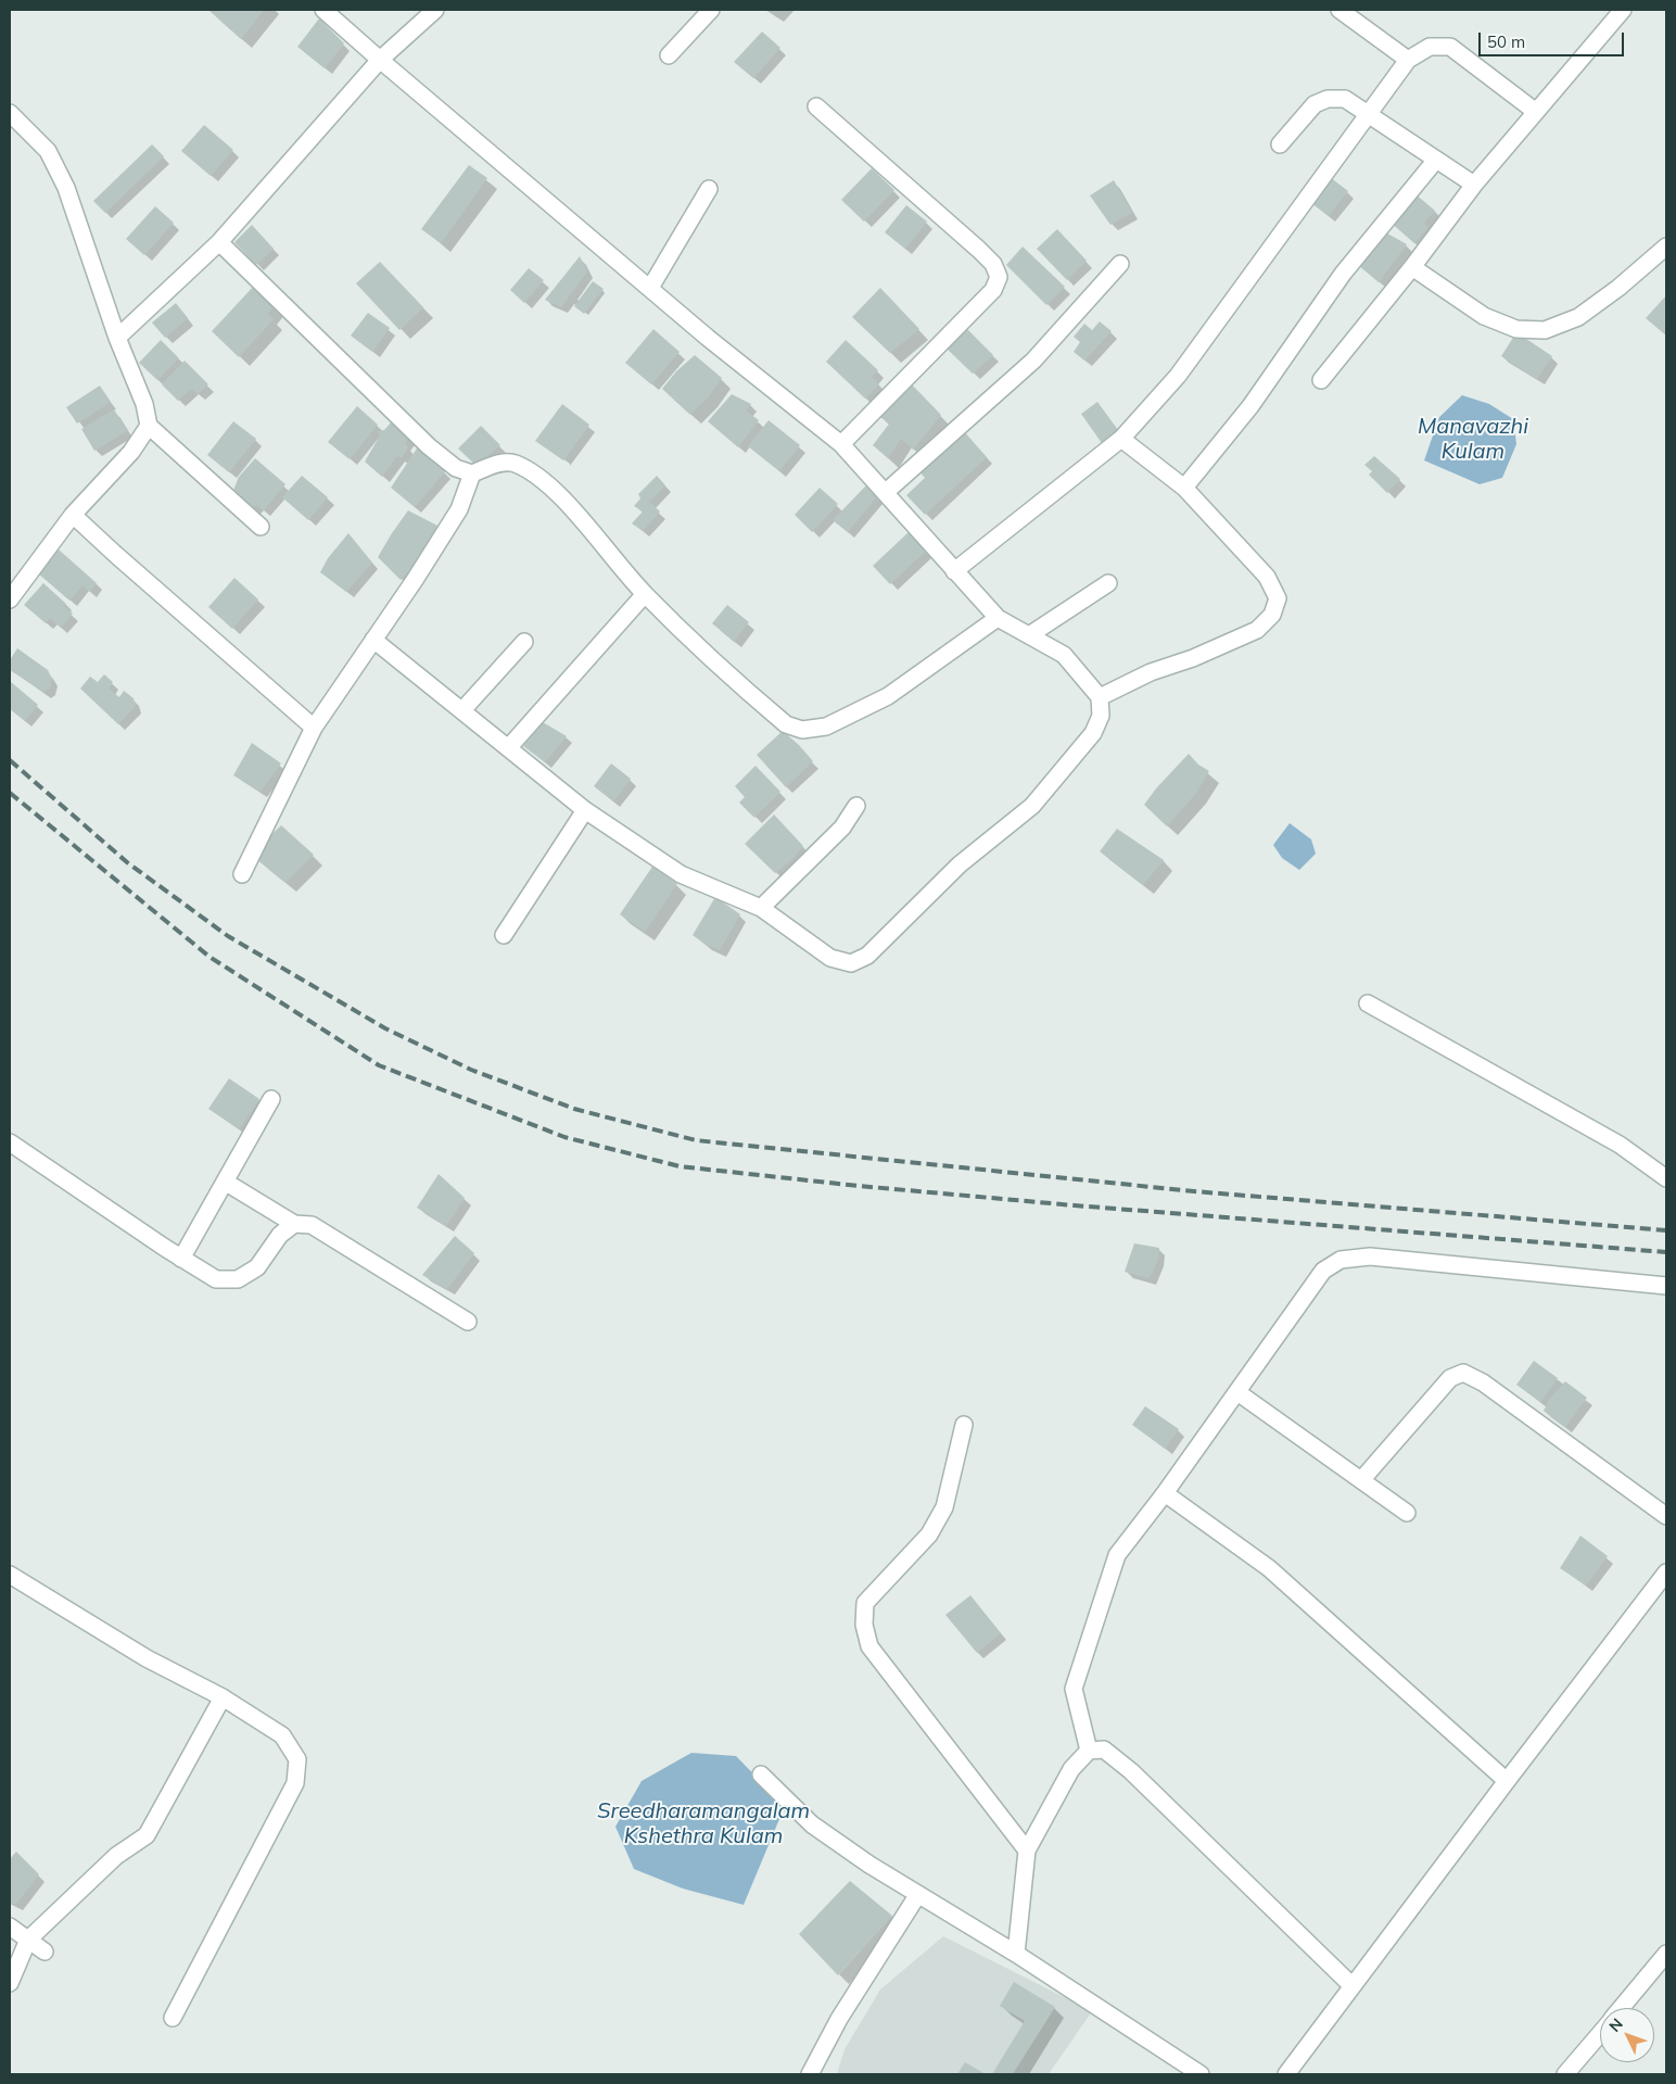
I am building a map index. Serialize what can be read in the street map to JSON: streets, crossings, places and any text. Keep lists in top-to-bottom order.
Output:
{
  "water": ["Manavazhi Kulam", "Sreedharamangalam Kshethra Kulam"],
  "scale_bar": "50 m",
  "north": "top left"
}
